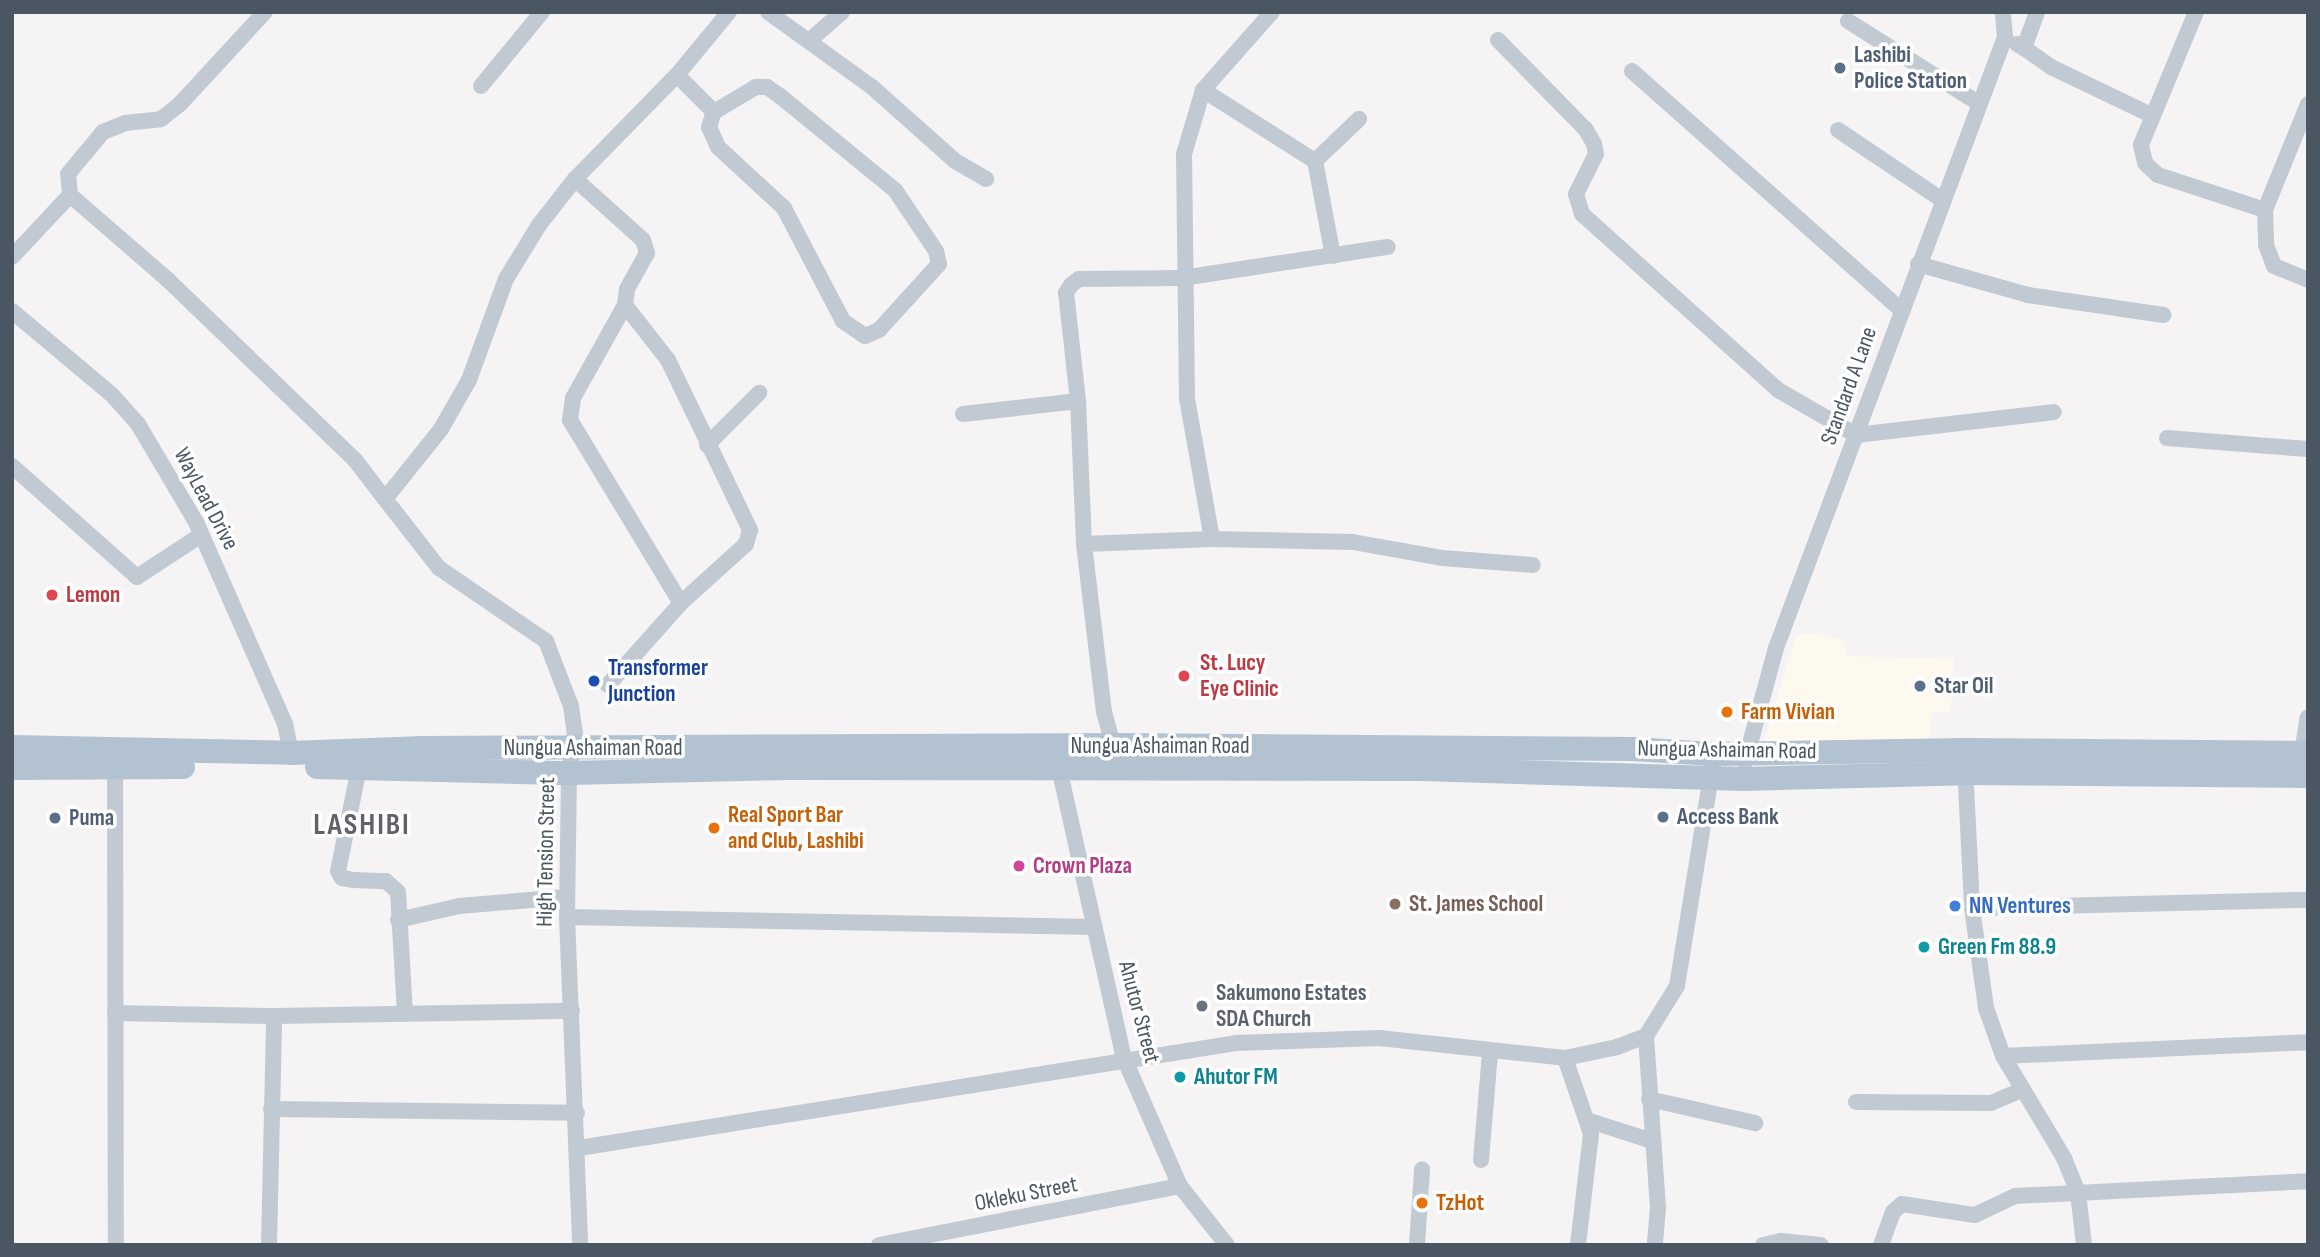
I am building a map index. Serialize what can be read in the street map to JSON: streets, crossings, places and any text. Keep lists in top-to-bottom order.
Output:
{
  "streets": {
    "main road": ["Nungua Ashaiman Road"],
    "street": [
      "Standard A Lane",
      "WayLead Drive",
      "High Tension Street",
      "Ahutor Street",
      "Okleku Street"
    ]
  },
  "crossings": [
    ["Standard A Lane", "Nungua Ashaiman Road"],
    ["WayLead Drive", "Nungua Ashaiman Road"],
    ["Nungua Ashaiman Road", "High Tension Street"],
    ["Nungua Ashaiman Road", "Ahutor Street"],
    ["Ahutor Street", "Okleku Street"]
  ],
  "districts": ["LASHIBI"],
  "places": [
    "Lashibi Police Station",
    "Lemon",
    "St. Lucy Eye Clinic",
    "Transformer Junction",
    "Star Oil",
    "Farm Vivian",
    "Access Bank",
    "Puma",
    "Real Sport Bar and Club, Lashibi",
    "Crown Plaza",
    "St. James School",
    "NN Ventures",
    "Green Fm 88.9",
    "Sakumono Estates SDA Church",
    "Ahutor FM",
    "TzHot"
  ]
}
